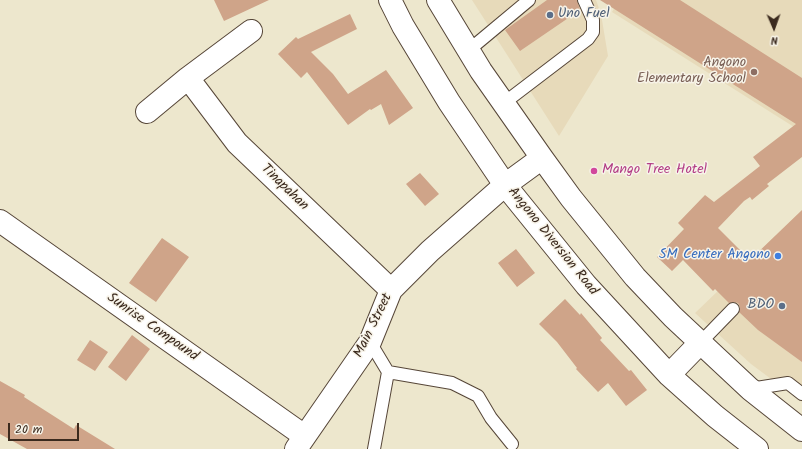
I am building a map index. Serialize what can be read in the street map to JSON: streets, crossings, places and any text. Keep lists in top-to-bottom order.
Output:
{
  "streets": {
    "main road": [
      "Tinapahan",
      "Angono Diversion Road",
      "Main Street",
      "Sunrise Compound"
    ]
  },
  "crossings": [
    ["Tinapahan", "Main Street"],
    ["Angono Diversion Road", "Main Street"],
    ["Main Street", "Sunrise Compound"]
  ],
  "places": [
    "Uno Fuel",
    "Angono Elementary School",
    "Mango Tree Hotel",
    "SM Center Angono",
    "BDO"
  ],
  "scale_bar": "20 m",
  "north": "bottom"
}
